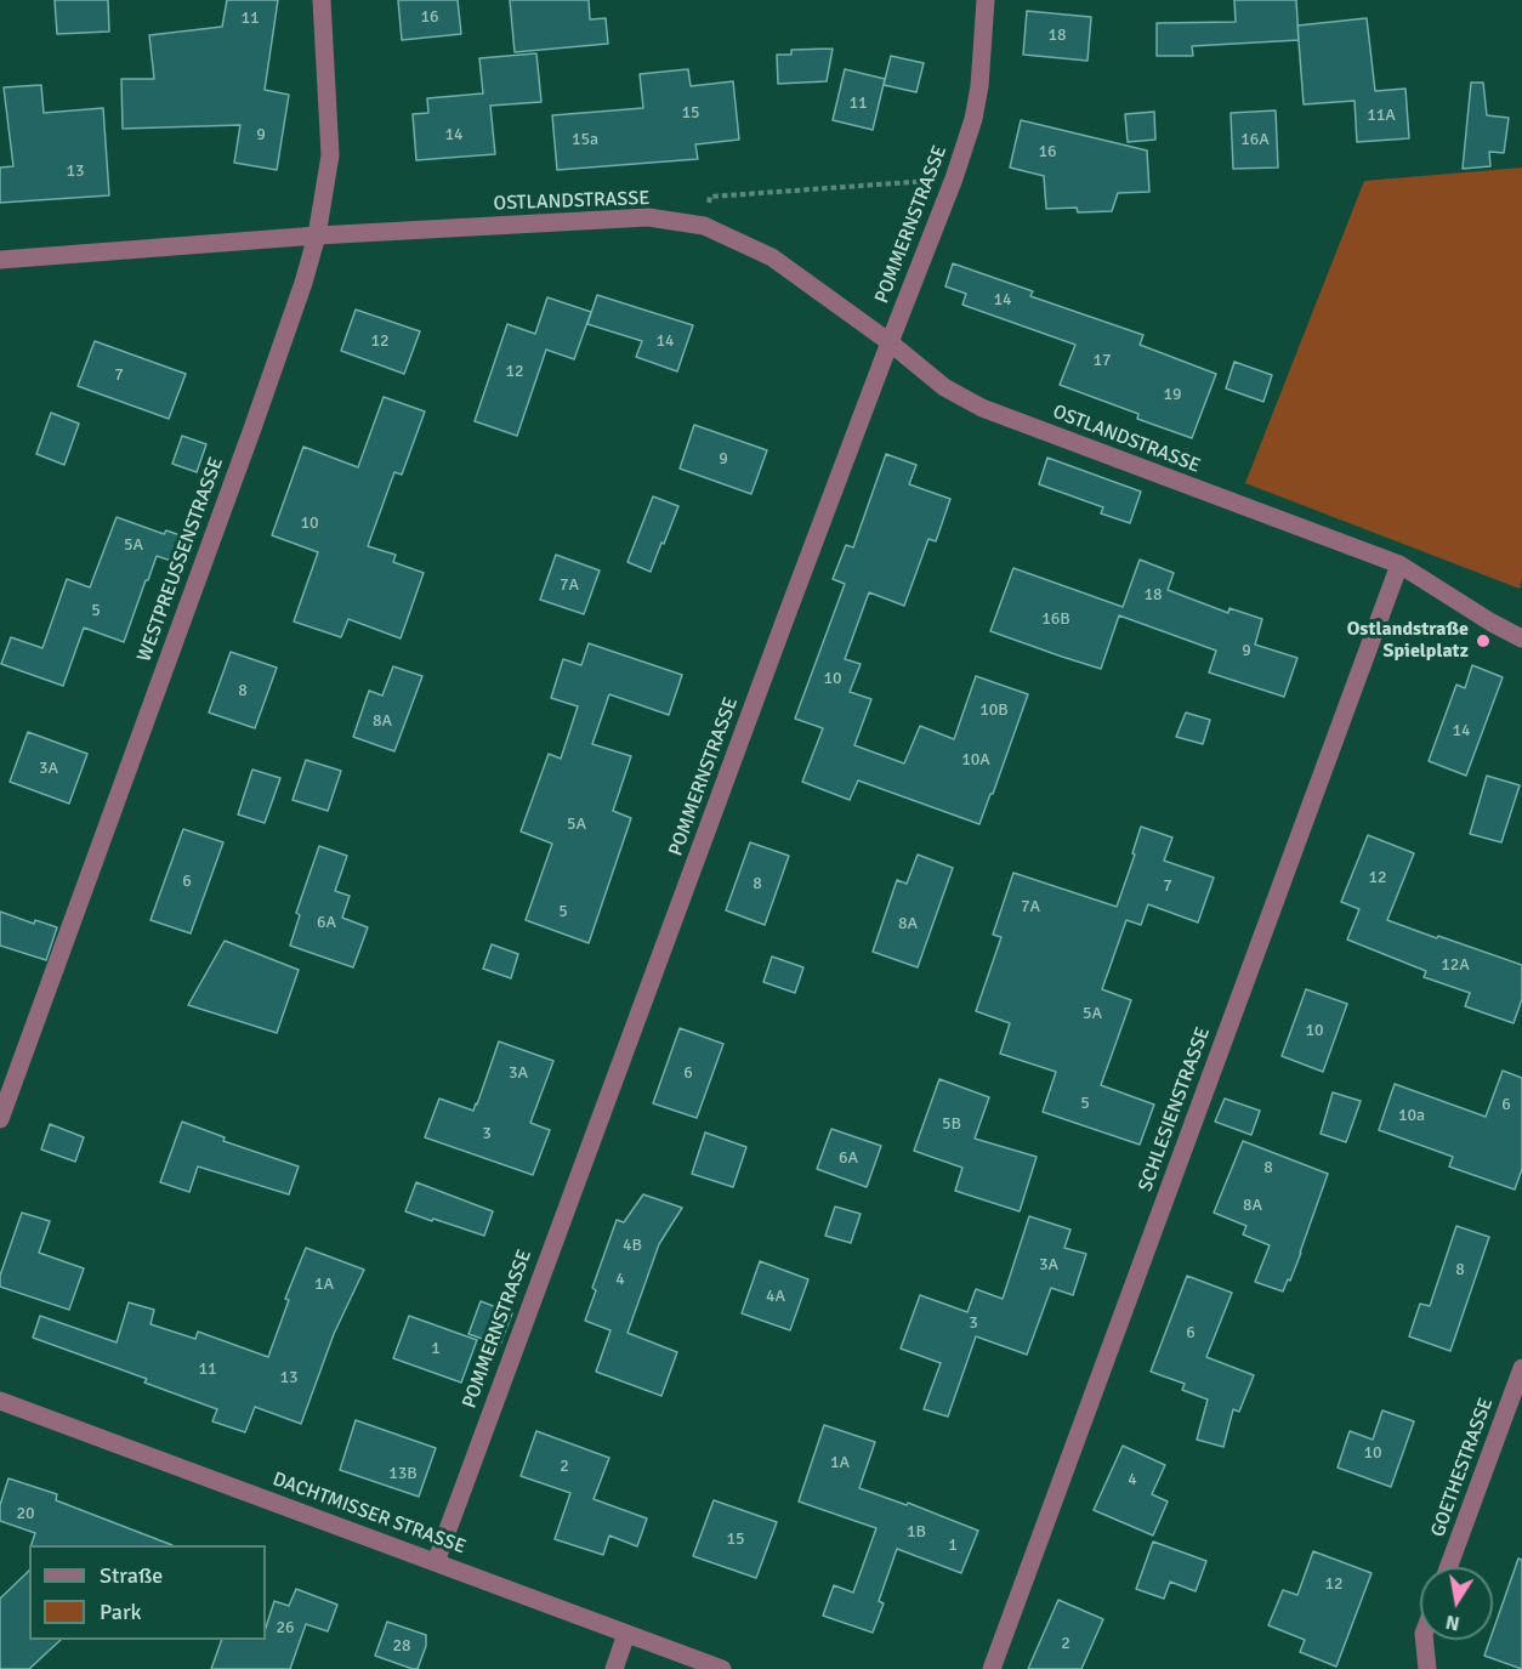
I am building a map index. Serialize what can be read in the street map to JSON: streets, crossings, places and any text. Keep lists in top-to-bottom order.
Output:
{
  "streets": {
    "street": [
      "OSTLANDSTRASSE",
      "POMMERNSTRASSE",
      "WESTPREUSSENSTRASSE",
      "SCHLESIENSTRASSE",
      "GOETHESTRASSE",
      "DACHTMISSER STRASSE"
    ]
  },
  "crossings": [
    ["OSTLANDSTRASSE", "POMMERNSTRASSE"],
    ["OSTLANDSTRASSE", "WESTPREUSSENSTRASSE"],
    ["OSTLANDSTRASSE", "SCHLESIENSTRASSE"],
    ["POMMERNSTRASSE", "DACHTMISSER STRASSE"]
  ],
  "places": ["Ostlandstraße Spielplatz"],
  "house_numbers": [
    "16",
    "11",
    "18",
    "11",
    "15",
    "11A",
    "9",
    "14",
    "15a",
    "16A",
    "16",
    "13",
    "14",
    "12",
    "14",
    "17",
    "12",
    "7",
    "19",
    "9",
    "10",
    "5A",
    "7A",
    "18",
    "5",
    "16B",
    "9",
    "10",
    "8",
    "10B",
    "8A",
    "14",
    "10A",
    "3A",
    "5A",
    "12",
    "6",
    "8",
    "7",
    "7A",
    "5",
    "6A",
    "8A",
    "12A",
    "5A",
    "10",
    "3A",
    "6",
    "5",
    "6",
    "10a",
    "5B",
    "3",
    "6A",
    "8",
    "8A",
    "4B",
    "3A",
    "8",
    "4",
    "1A",
    "4A",
    "3",
    "6",
    "1",
    "11",
    "13",
    "10",
    "1A",
    "2",
    "13B",
    "4",
    "20",
    "1B",
    "15",
    "1",
    "12",
    "26",
    "2",
    "28"
  ],
  "legend": ["Straße", "Park"],
  "north": "bottom"
}
